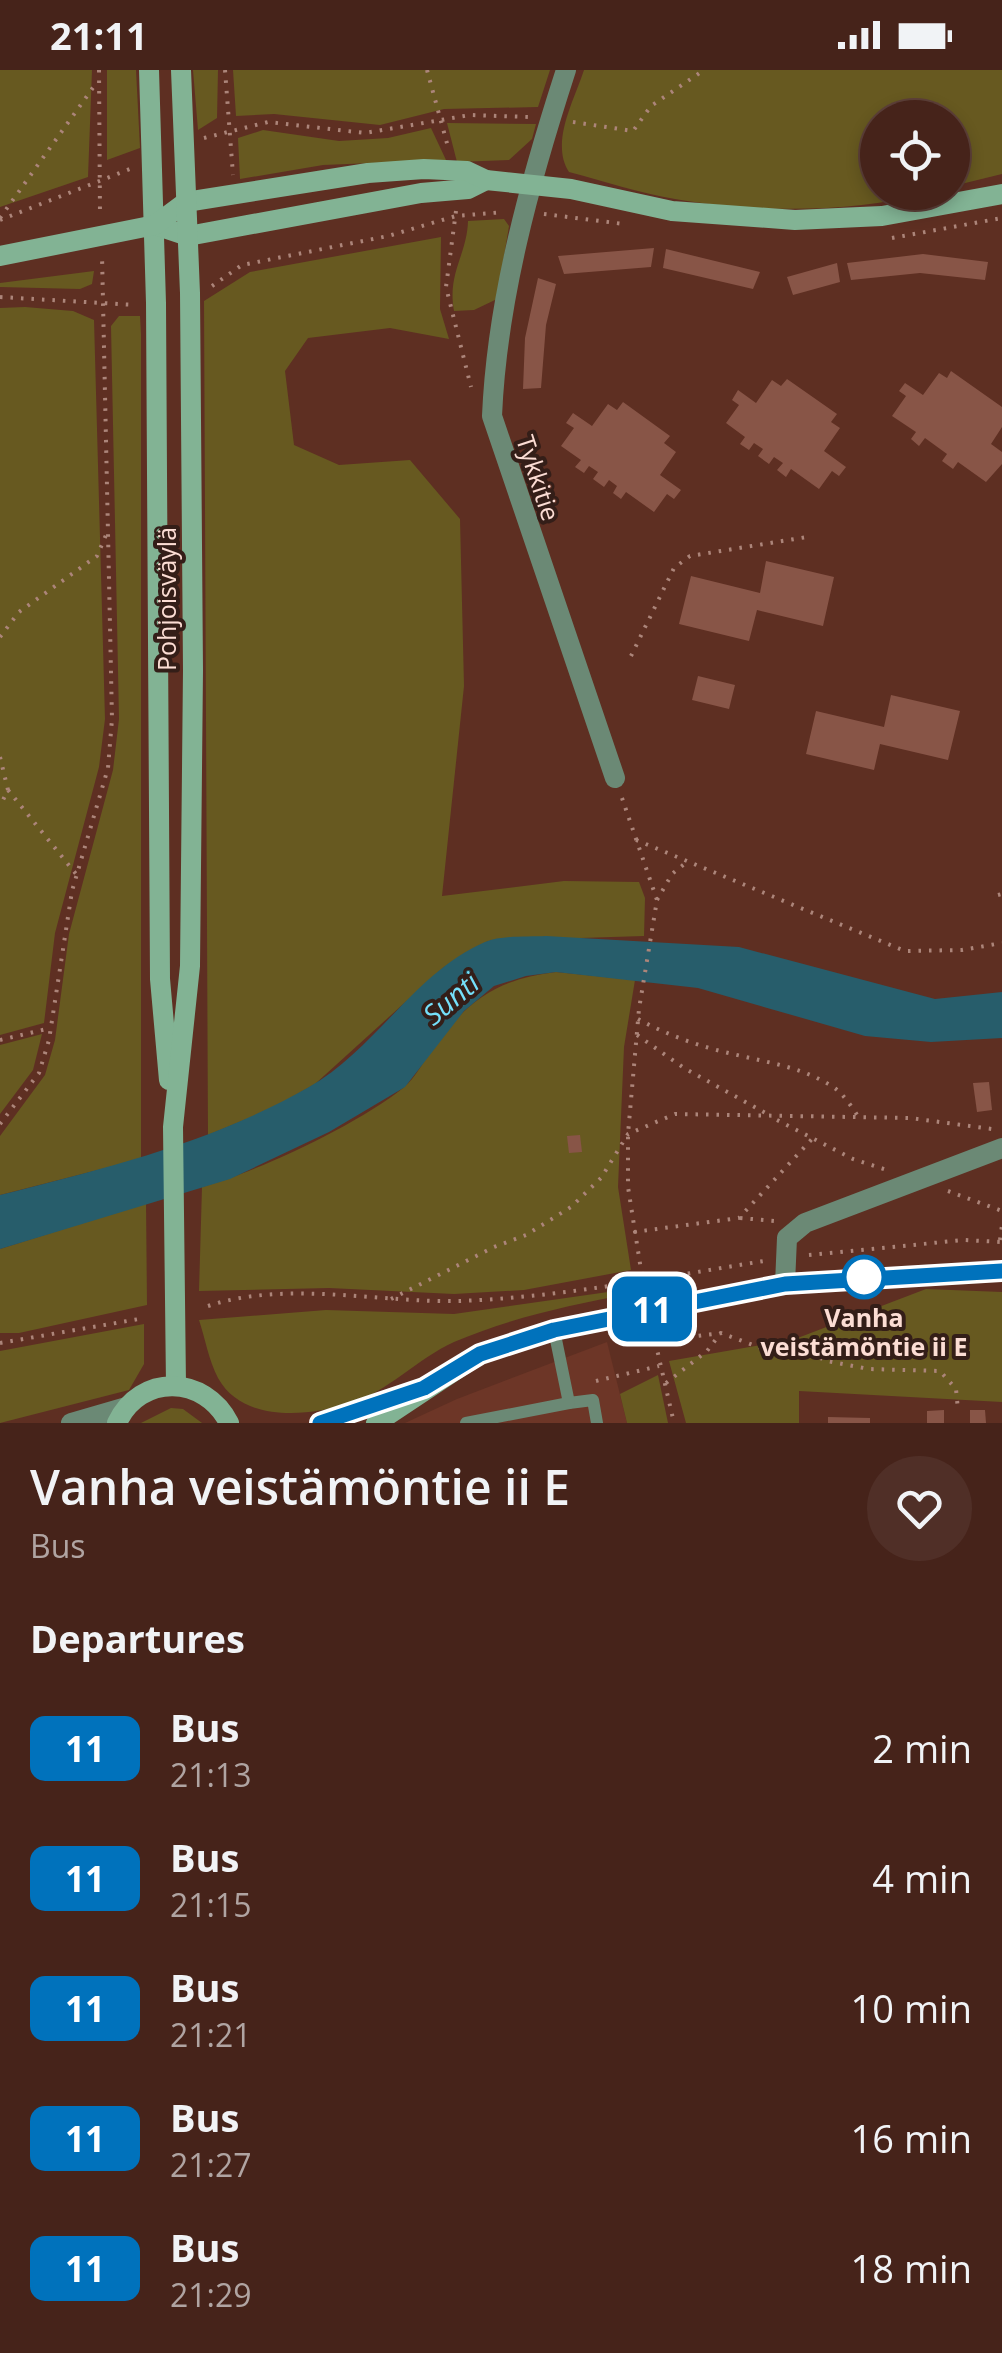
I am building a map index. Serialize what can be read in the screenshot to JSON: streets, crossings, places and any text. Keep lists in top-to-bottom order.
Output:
{
  "streets": {
    "main road": ["Pohjoisväylä"],
    "street": ["Tykkitie"]
  },
  "water": ["Sunti"],
  "places": ["Vanha veistämöntie ii E"],
  "lines": ["bus line 11"],
  "page": {
    "status": "21:11",
    "on_map": "11",
    "heading": [
      ["Vanha veistämöntie ii E", "Bus"],
      "Departures"
    ],
    "list": [
      {
        "mark": "11",
        "name": "Bus",
        "note": "21:13",
        "value": "2 min"
      },
      {
        "mark": "11",
        "name": "Bus",
        "note": "21:15",
        "value": "4 min"
      },
      {
        "mark": "11",
        "name": "Bus",
        "note": "21:21",
        "value": "10 min"
      },
      {
        "mark": "11",
        "name": "Bus",
        "note": "21:27",
        "value": "16 min"
      },
      {
        "mark": "11",
        "name": "Bus",
        "note": "21:29",
        "value": "18 min"
      }
    ]
  }
}
